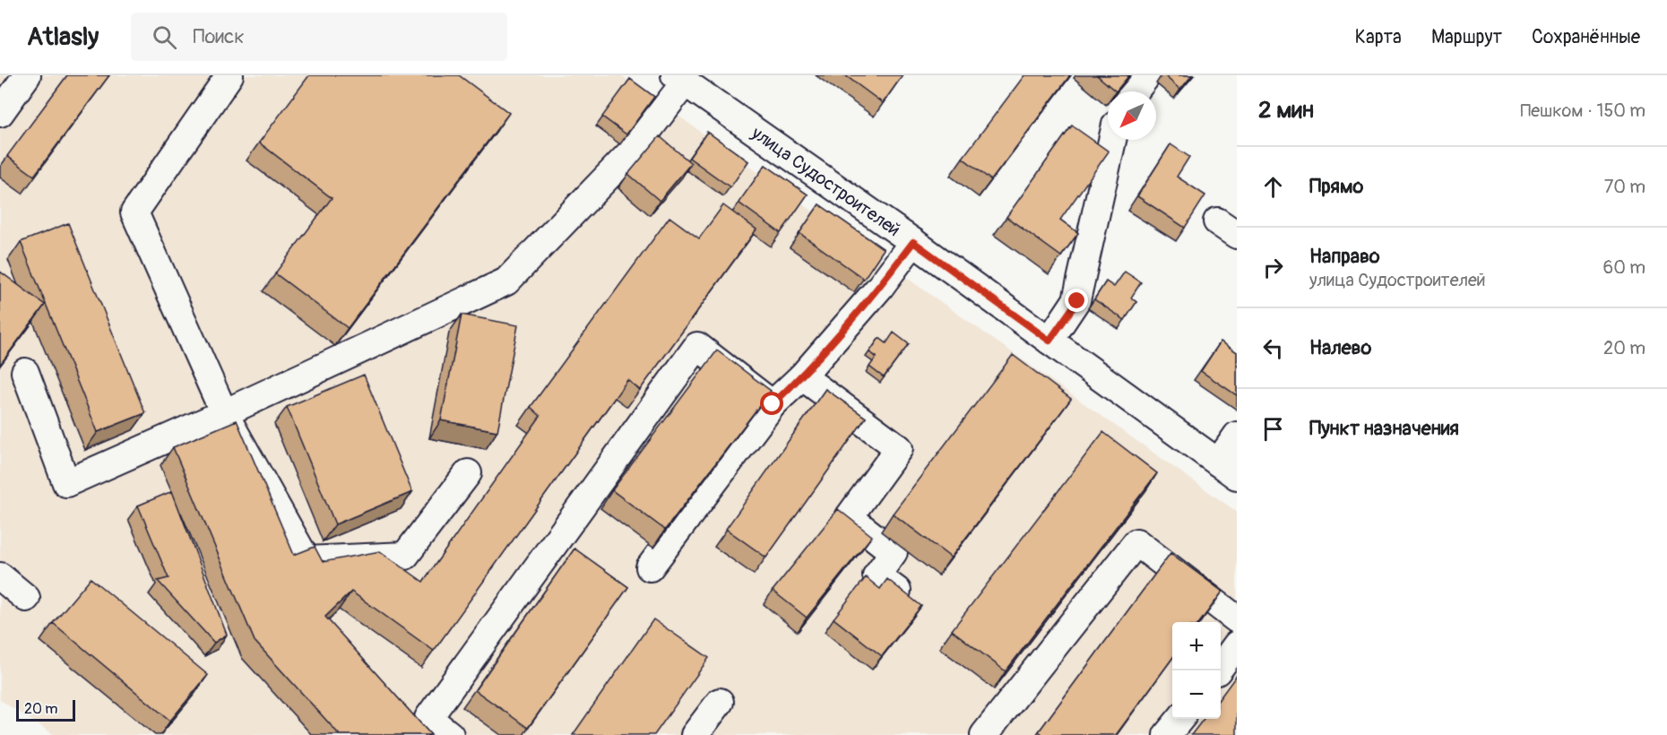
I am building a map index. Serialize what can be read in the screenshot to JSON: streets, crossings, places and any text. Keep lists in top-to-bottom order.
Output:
{
  "streets": {
    "street": ["улица Судостроителей"]
  },
  "scale_bar": "20 m",
  "north": "bottom left",
  "page": {
    "header": "Atlasly",
    "search": "Поиск",
    "nav": ["Карта", "Маршрут", "Сохранённые"],
    "heading": ["2 мин", "Пешком · 150 m"],
    "list": [
      ["Прямо", "70 m"],
      ["Направо", "улица Судостроителей", "60 m"],
      ["Налево", "20 m"],
      "Пункт назначения"
    ],
    "map_buttons": ["+", "−"],
    "scale": "20 m"
  }
}
